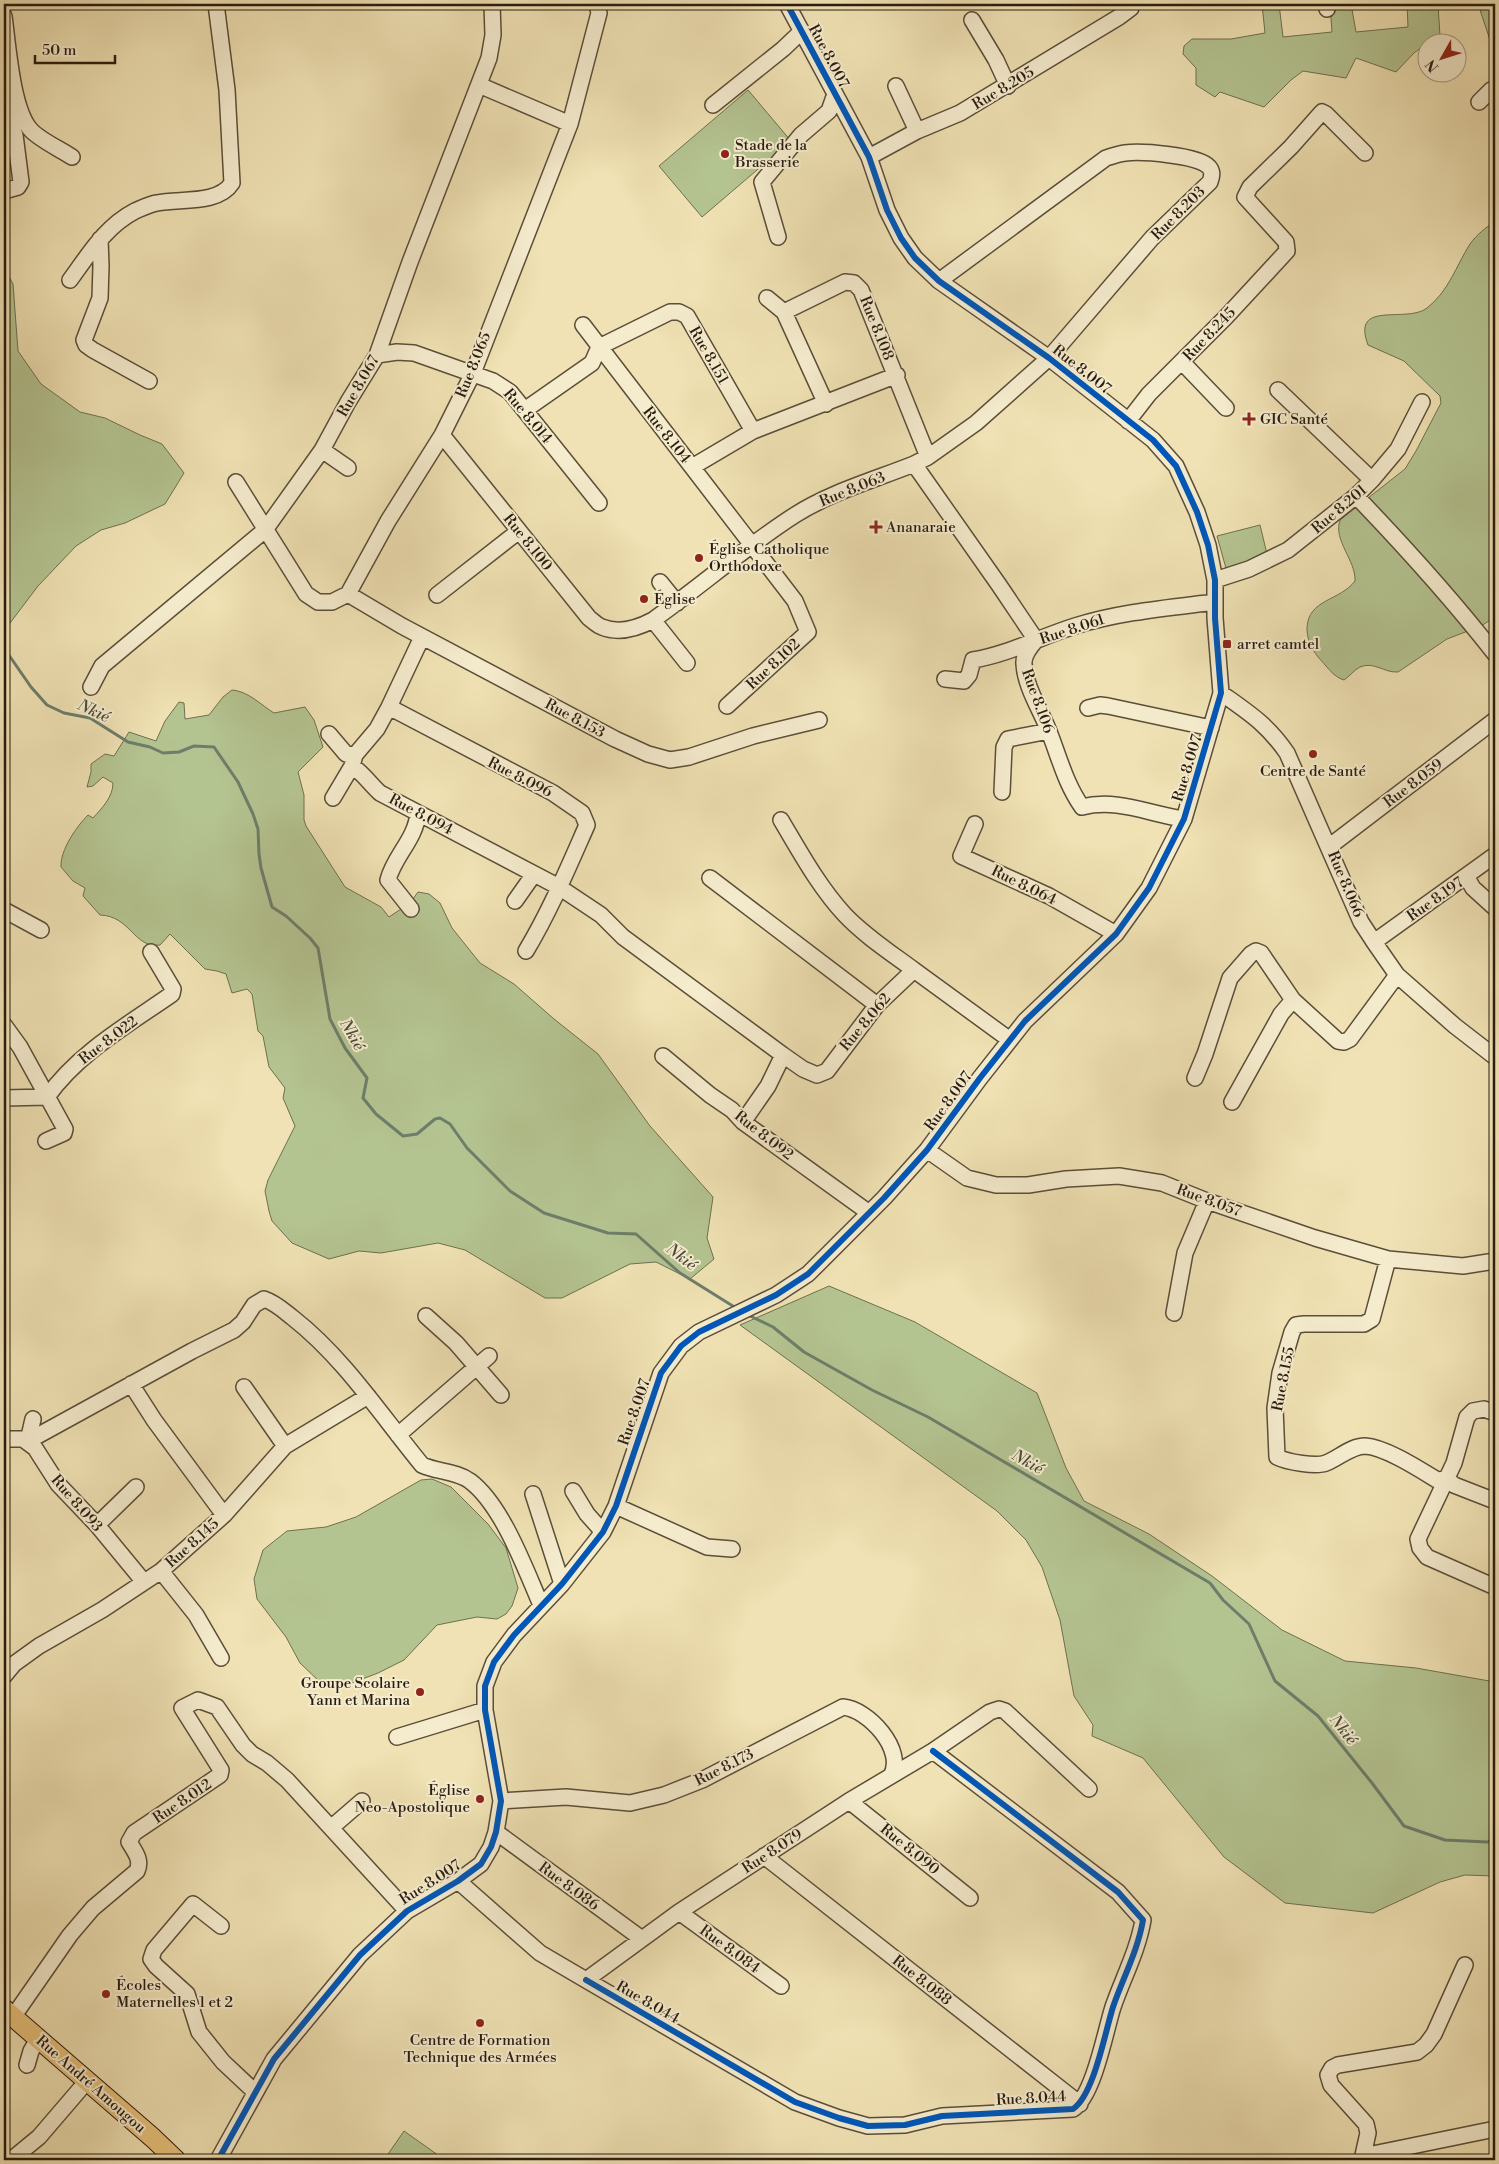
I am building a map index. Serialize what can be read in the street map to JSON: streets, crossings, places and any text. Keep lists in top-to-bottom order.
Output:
{
  "streets": {
    "main road": ["Rue André Amougou"],
    "street": [
      "Rue 8.007",
      "Rue 8.205",
      "Rue 8.203",
      "Rue 8.108",
      "Rue 8.245",
      "Rue 8.151",
      "Rue 8.065",
      "Rue 8.067",
      "Rue 8.014",
      "Rue 8.104",
      "Rue 8.063",
      "Rue 8.201",
      "Rue 8.100",
      "Rue 8.061",
      "Rue 8.102",
      "Rue 8.106",
      "Rue 8.153",
      "Rue 8.096",
      "Rue 8.059",
      "Rue 8.094",
      "Rue 8.066",
      "Rue 8.064",
      "Rue 8.197",
      "Rue 8.062",
      "Rue 8.022",
      "Rue 8.092",
      "Rue 8.057",
      "Rue 8.155",
      "Rue 8.093",
      "Rue 8.145",
      "Rue 8.173",
      "Rue 8.012",
      "Rue 8.090",
      "Rue 8.079",
      "Rue 8.086",
      "Rue 8.084",
      "Rue 8.088",
      "Rue 8.044"
    ]
  },
  "crossings": [
    ["Rue 8.007", "Rue 8.205"],
    ["Rue 8.007", "Rue 8.203"],
    ["Rue 8.007", "Rue 8.245"],
    ["Rue 8.007", "Rue 8.063"],
    ["Rue 8.007", "Rue 8.201"],
    ["Rue 8.007", "Rue 8.061"],
    ["Rue 8.007", "Rue 8.106"],
    ["Rue 8.007", "Rue 8.066"],
    ["Rue 8.007", "Rue 8.064"],
    ["Rue 8.007", "Rue 8.092"],
    ["Rue 8.007", "Rue 8.057"],
    ["Rue 8.007", "Rue 8.173"],
    ["Rue 8.007", "Rue 8.012"],
    ["Rue 8.007", "Rue 8.086"],
    ["Rue 8.203", "Rue 8.063"],
    ["Rue 8.108", "Rue 8.063"],
    ["Rue 8.151", "Rue 8.014"],
    ["Rue 8.151", "Rue 8.104"],
    ["Rue 8.065", "Rue 8.014"],
    ["Rue 8.065", "Rue 8.100"],
    ["Rue 8.065", "Rue 8.153"],
    ["Rue 8.067", "Rue 8.014"],
    ["Rue 8.063", "Rue 8.100"],
    ["Rue 8.063", "Rue 8.102"],
    ["Rue 8.061", "Rue 8.106"],
    ["Rue 8.096", "Rue 8.094"],
    ["Rue 8.059", "Rue 8.066"],
    ["Rue 8.094", "Rue 8.062"],
    ["Rue 8.066", "Rue 8.197"],
    ["Rue 8.057", "Rue 8.155"],
    ["Rue 8.093", "Rue 8.145"],
    ["Rue 8.173", "Rue 8.079"],
    ["Rue 8.012", "Rue André Amougou"],
    ["Rue 8.090", "Rue 8.079"],
    ["Rue 8.079", "Rue 8.086"],
    ["Rue 8.079", "Rue 8.084"],
    ["Rue 8.079", "Rue 8.088"],
    ["Rue 8.079", "Rue 8.044"],
    ["Rue 8.088", "Rue 8.044"]
  ],
  "water": ["Nkié"],
  "places": {
    "other": [
      "Stade de la Brasserie",
      "Église Catholique Orthodoxe",
      "Église",
      "Centre de Santé",
      "Groupe Scolaire Yann et Marina",
      "Église Neo-Apostolique",
      "Écoles Maternelles 1 et 2",
      "Centre de Formation Technique des Armées"
    ],
    "health": ["GIC Santé", "Ananaraie"],
    "transit": ["arret camtel"]
  },
  "scale_bar": "50 m",
  "north": "bottom left"
}
